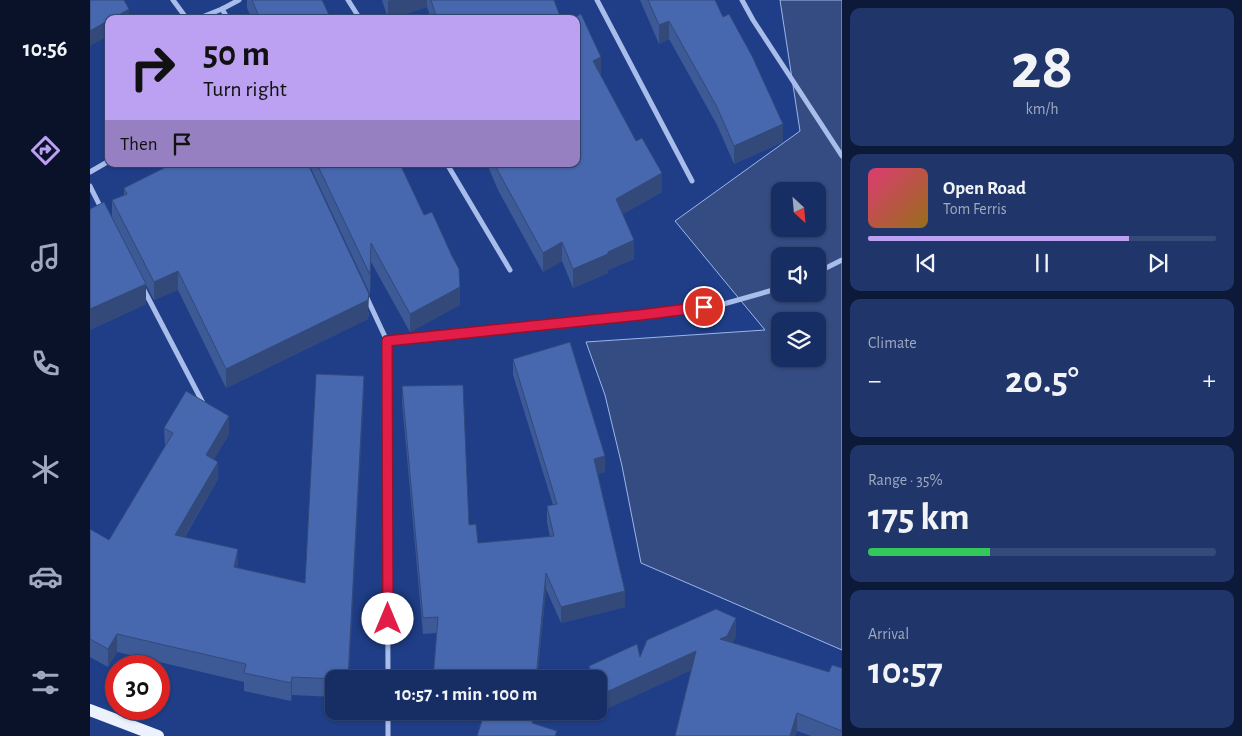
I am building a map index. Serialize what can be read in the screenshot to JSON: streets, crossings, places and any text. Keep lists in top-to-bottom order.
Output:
{
  "north": "bottom right",
  "page": {
    "tabs": "10:56",
    "tile": [
      ["28", "km/h"],
      "Climate",
      ["Range · 35%", "175 km"],
      ["Arrival", "10:57"]
    ],
    "turn": ["50 m", "Turn right"],
    "then": "Then",
    "song": ["Open Road", "Tom Ferris"],
    "heat": ["−", "20.5°", "+"],
    "limit": "30",
    "trip": "10:57 · 1 min · 100 m"
  }
}
